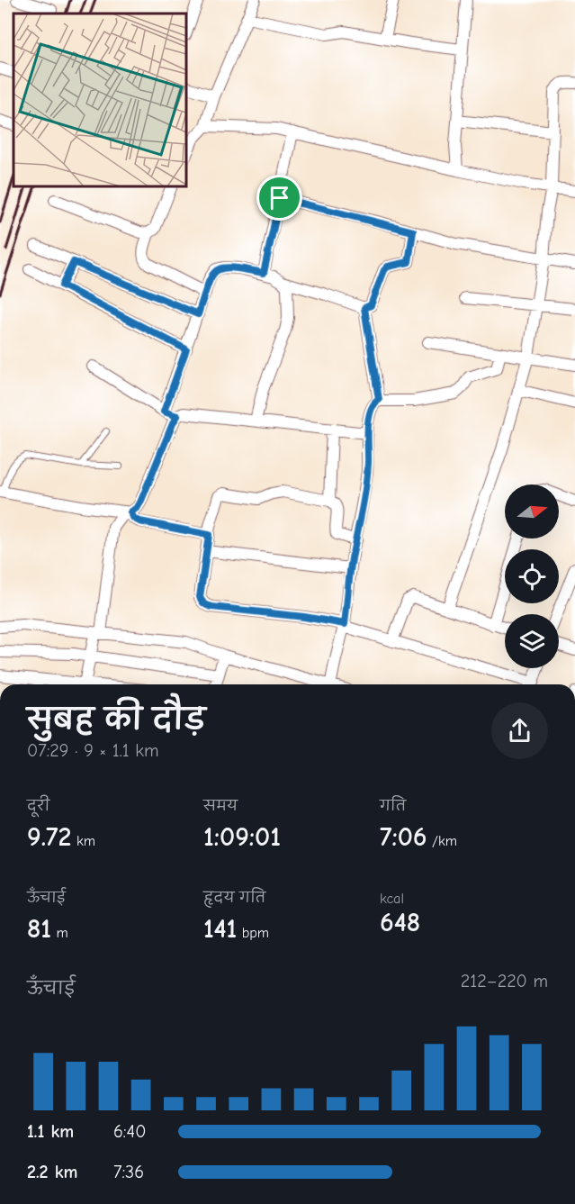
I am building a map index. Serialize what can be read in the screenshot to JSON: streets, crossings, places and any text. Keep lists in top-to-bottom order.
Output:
{
  "north": "right",
  "page": {
    "heading": ["सुबह की दौड़", "07:29 · 9 × 1.1 km"],
    "stats": [
      ["दूरी", "9.72 km"],
      ["समय", "1:09:01"],
      ["गति", "7:06 /km"],
      ["ऊँचाई", "81 m"],
      ["हृदय गति", "141 bpm"],
      ["kcal", "648"]
    ],
    "chart": ["ऊँचाई", "212–220 m"],
    "list": [
      {
        "name": "1.1 km",
        "note": "6:40"
      },
      {
        "name": "2.2 km",
        "note": "7:36"
      }
    ]
  }
}
